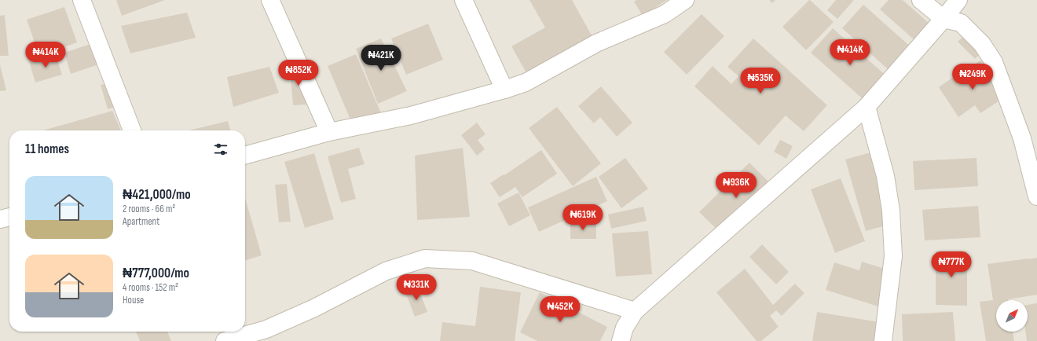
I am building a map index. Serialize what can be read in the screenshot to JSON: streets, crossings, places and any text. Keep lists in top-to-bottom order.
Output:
{
  "north": "top right",
  "page": {
    "price": [
      "₦414K",
      "₦414K",
      "₦421K",
      "₦852K",
      "₦249K",
      "₦535K",
      "₦936K",
      "₦619K",
      "₦777K",
      "₦331K",
      "₦452K"
    ],
    "heading": "11 homes",
    "list": [
      {
        "name": "₦421,000/mo",
        "note": "2 rooms · 66 m² · Apartment"
      },
      {
        "name": "₦777,000/mo",
        "note": "4 rooms · 152 m² · House"
      }
    ]
  }
}
